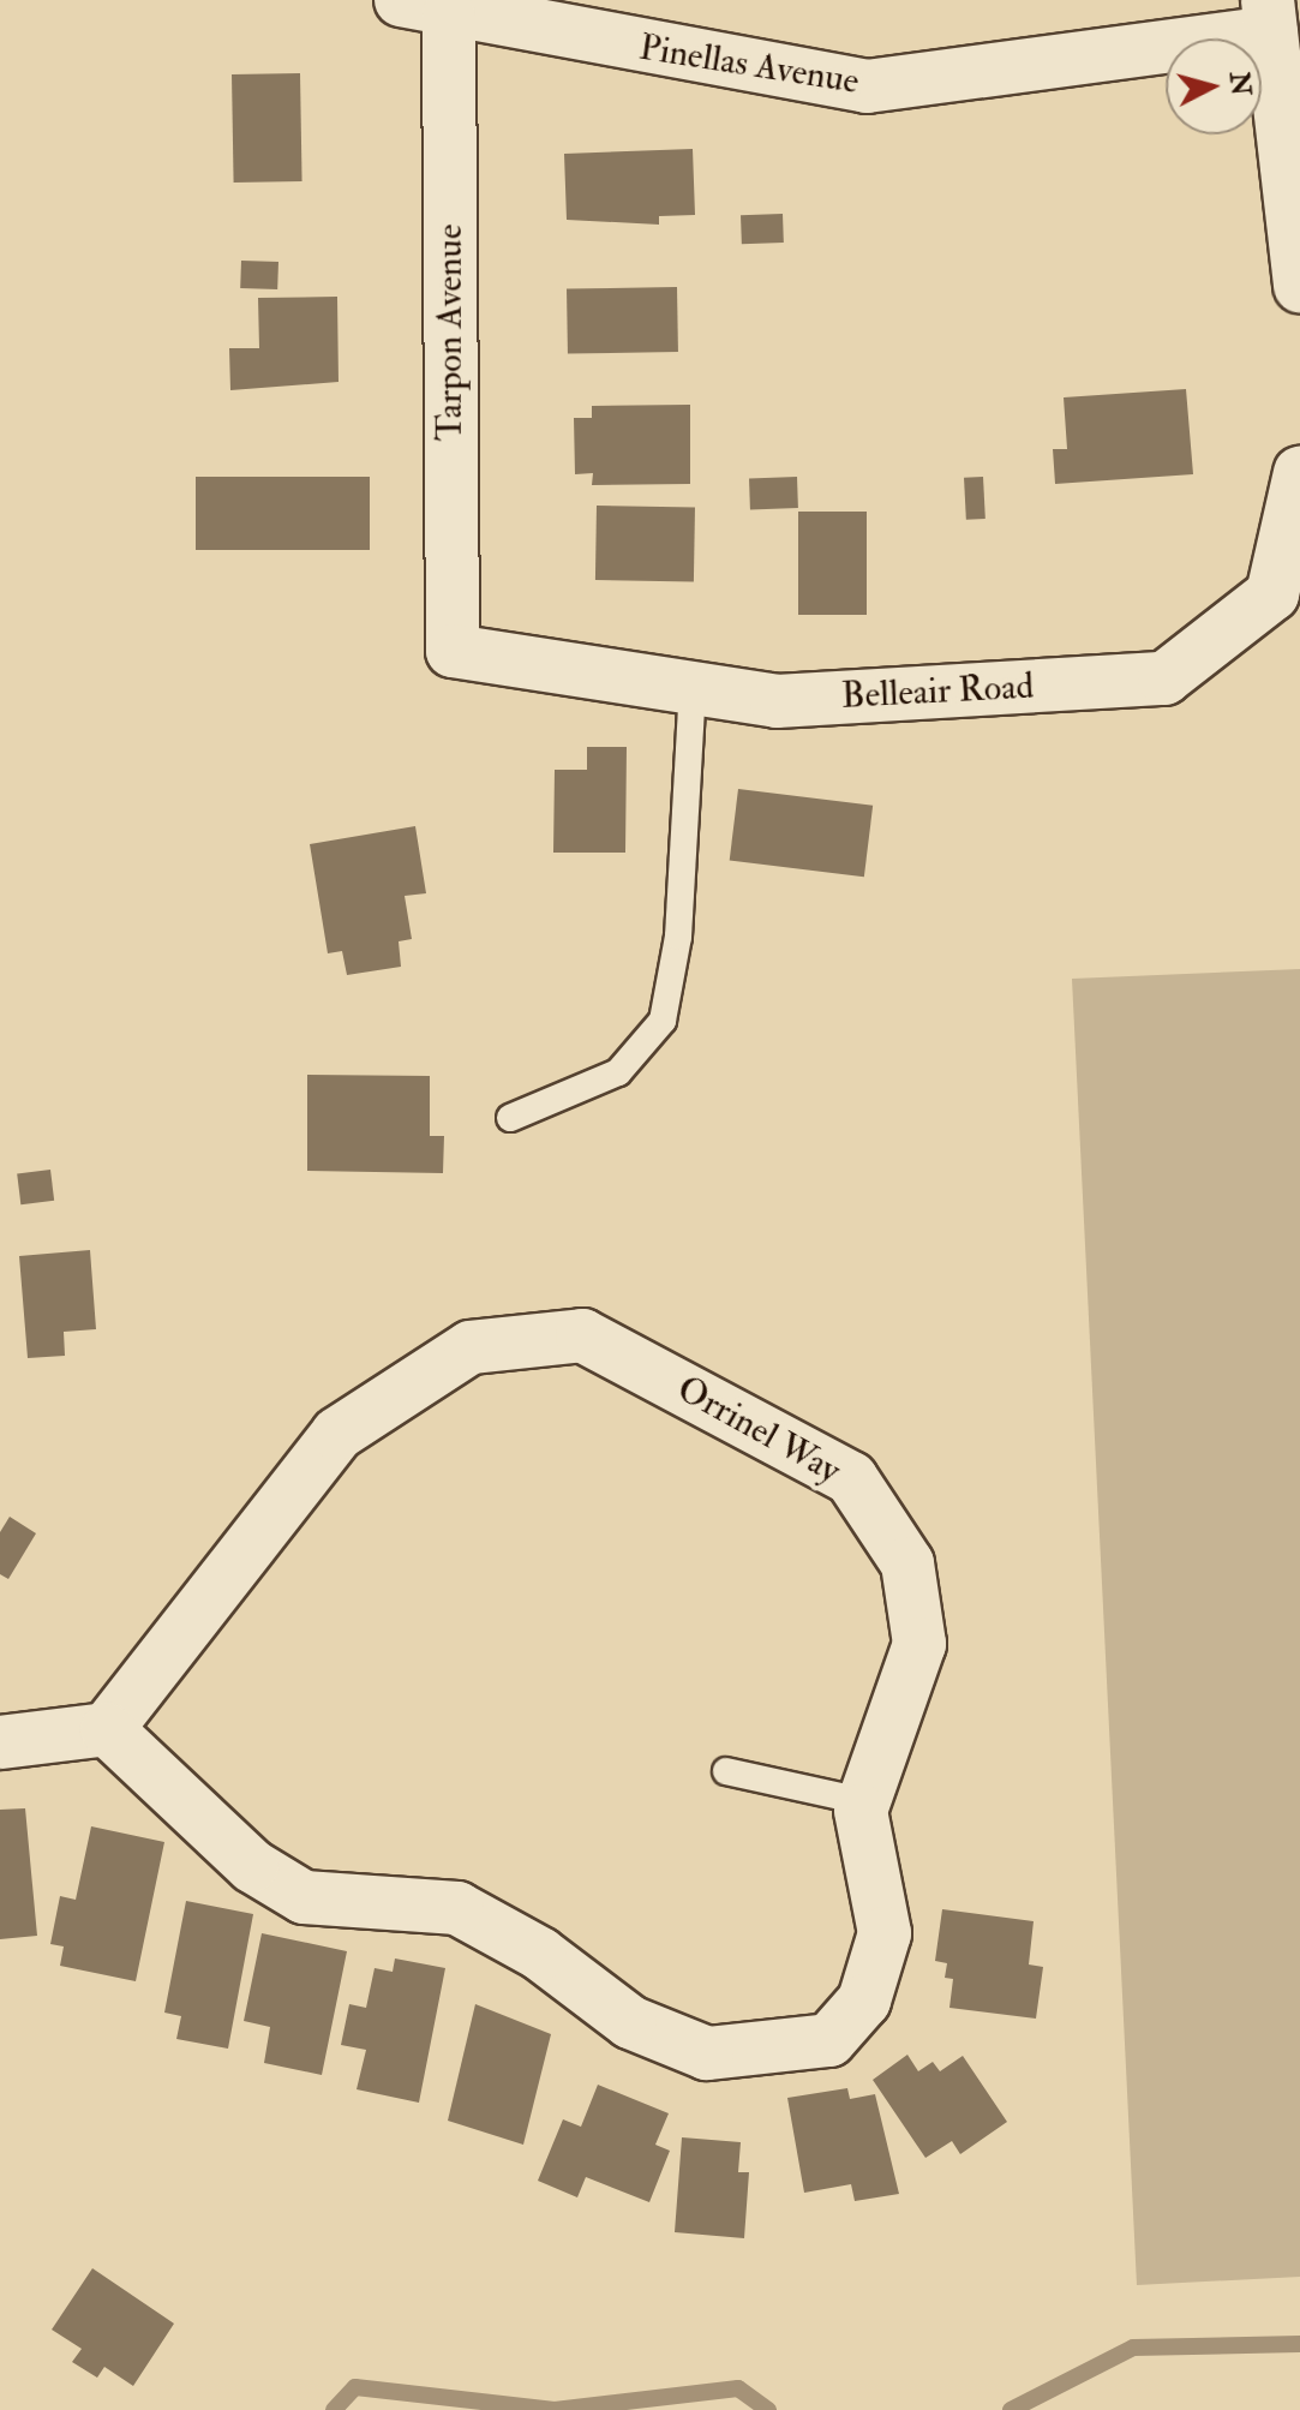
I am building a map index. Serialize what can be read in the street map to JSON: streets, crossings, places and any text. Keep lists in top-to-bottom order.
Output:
{
  "streets": {
    "street": [
      "Pinellas Avenue",
      "Tarpon Avenue",
      "Belleair Road",
      "Orrinel Way"
    ]
  },
  "crossings": [
    ["Pinellas Avenue", "Tarpon Avenue"],
    ["Tarpon Avenue", "Belleair Road"]
  ],
  "north": "right"
}
